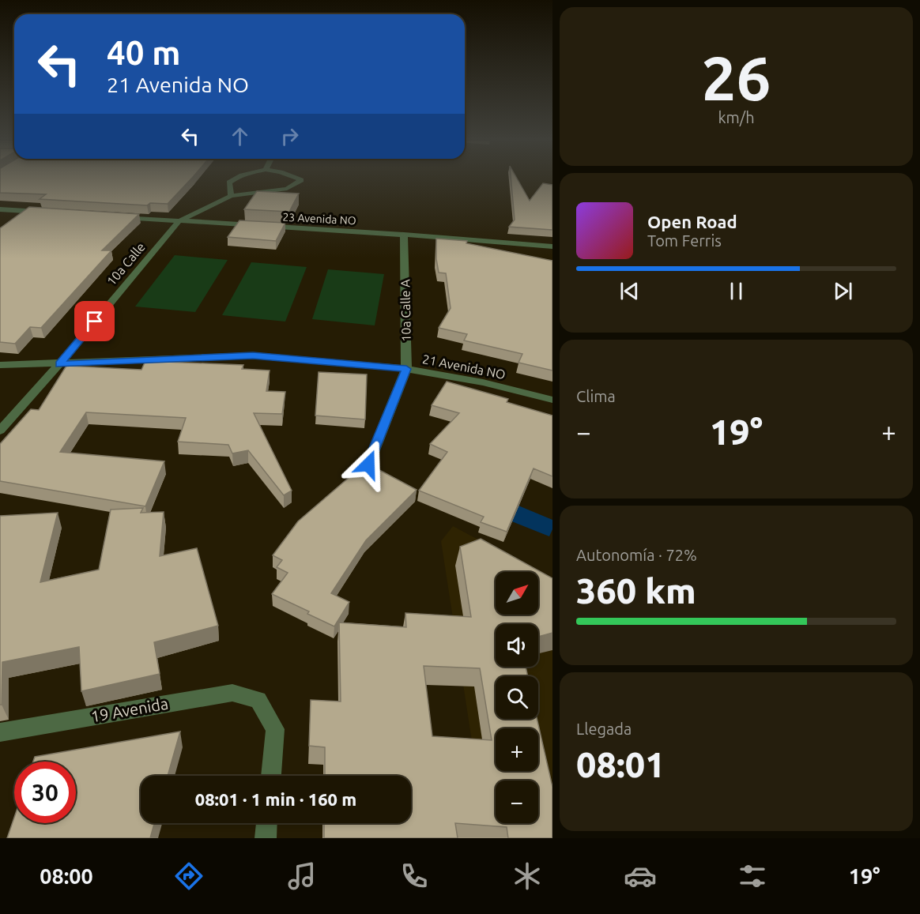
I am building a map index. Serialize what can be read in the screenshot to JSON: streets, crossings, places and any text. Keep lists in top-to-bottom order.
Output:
{
  "streets": {
    "street": [
      "23 Avenida NO",
      "10a Calle",
      "10a Calle A",
      "21 Avenida NO",
      "19 Avenida"
    ]
  },
  "crossings": [
    ["23 Avenida NO", "10a Calle"],
    ["23 Avenida NO", "10a Calle A"],
    ["10a Calle", "21 Avenida NO"],
    ["10a Calle A", "21 Avenida NO"]
  ],
  "north": "top right",
  "page": {
    "tile": [
      ["26", "km/h"],
      "Clima",
      ["Autonomía · 72%", "360 km"],
      ["Llegada", "08:01"]
    ],
    "turn": ["40 m", "21 Avenida NO"],
    "song": ["Open Road", "Tom Ferris"],
    "heat": ["−", "19°", "+"],
    "map_buttons": ["+", "−"],
    "limit": "30",
    "trip": "08:01 · 1 min · 160 m",
    "tabs": ["08:00", "19°"]
  }
}
